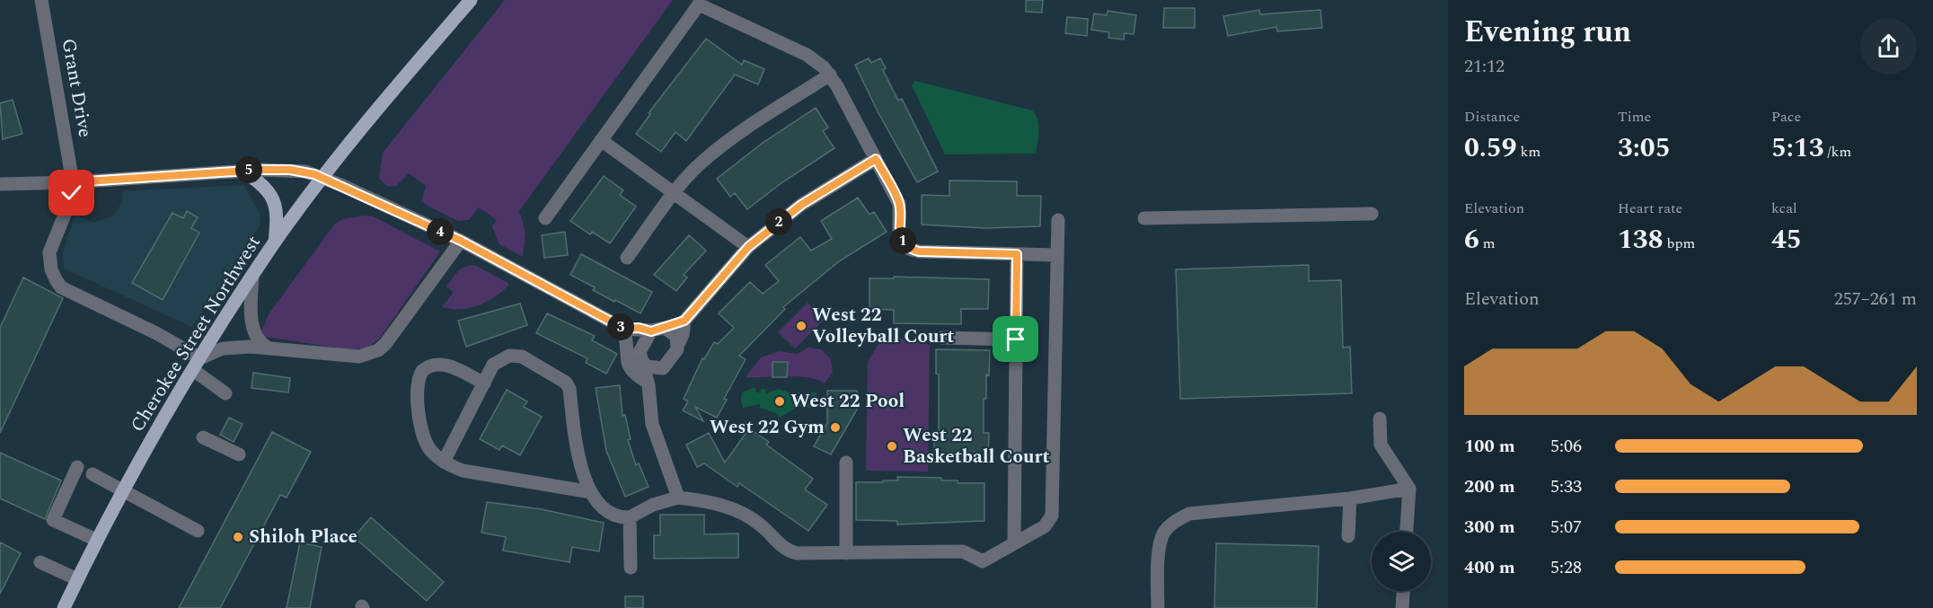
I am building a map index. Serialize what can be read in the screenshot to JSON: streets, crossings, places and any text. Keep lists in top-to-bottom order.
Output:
{
  "streets": {
    "main road": ["Cherokee Street Northwest"],
    "street": ["Grant Drive"]
  },
  "places": [
    "West 22 Volleyball Court",
    "West 22 Pool",
    "West 22 Gym",
    "West 22 Basketball Court",
    "Shiloh Place"
  ],
  "page": {
    "heading": ["Evening run", "21:12"],
    "stats": [
      ["Distance", "0.59 km"],
      ["Time", "3:05"],
      ["Pace", "5:13 /km"],
      ["Elevation", "6 m"],
      ["Heart rate", "138 bpm"],
      ["kcal", "45"]
    ],
    "pins": [
      "5",
      "2",
      "4",
      "1",
      "3"
    ],
    "chart": ["Elevation", "257–261 m"],
    "list": [
      {
        "name": "100 m",
        "note": "5:06"
      },
      {
        "name": "200 m",
        "note": "5:33"
      },
      {
        "name": "300 m",
        "note": "5:07"
      },
      {
        "name": "400 m",
        "note": "5:28"
      }
    ]
  }
}
